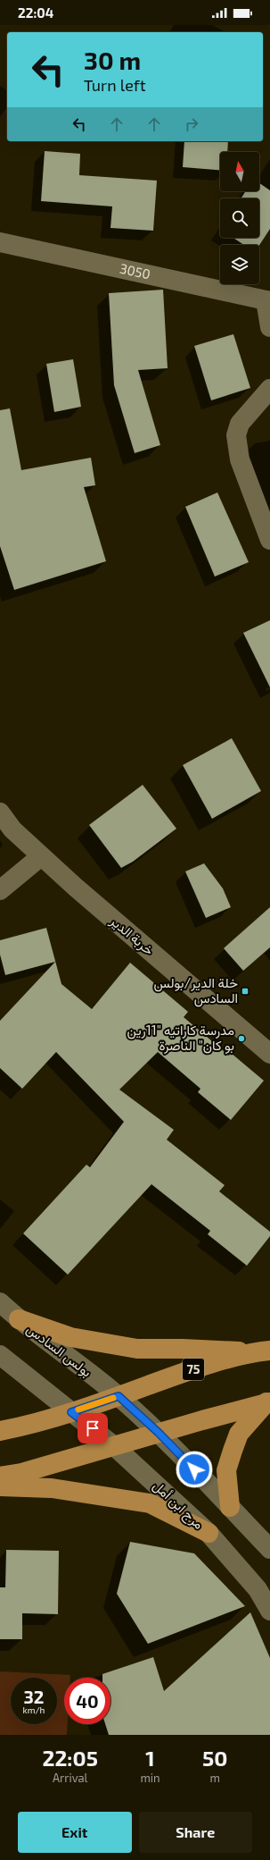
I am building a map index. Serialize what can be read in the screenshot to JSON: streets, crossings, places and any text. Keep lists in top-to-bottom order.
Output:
{
  "streets": {
    "highway": ["75"],
    "street": [
      "3050",
      "خربة الدير",
      "بولس السادس",
      "مرج ابن أمل"
    ]
  },
  "crossings": [
    ["بولس السادس", "75"],
    ["75", "مرج ابن أمل"]
  ],
  "places": {
    "transit": ["خلة الدير/بولس السادس"],
    "other": ["مدرسة كاراتيه \"11رين بو كان\" الناصرة"]
  },
  "north": "top",
  "page": {
    "status": "22:04",
    "turn": ["30 m", "Turn left"],
    "speed": "32 km/h",
    "limit": "40",
    "eta": [
      "22:05",
      "Arrival",
      "1",
      "min",
      "50",
      "m"
    ],
    "buttons": ["Exit", "Share"]
  }
}
